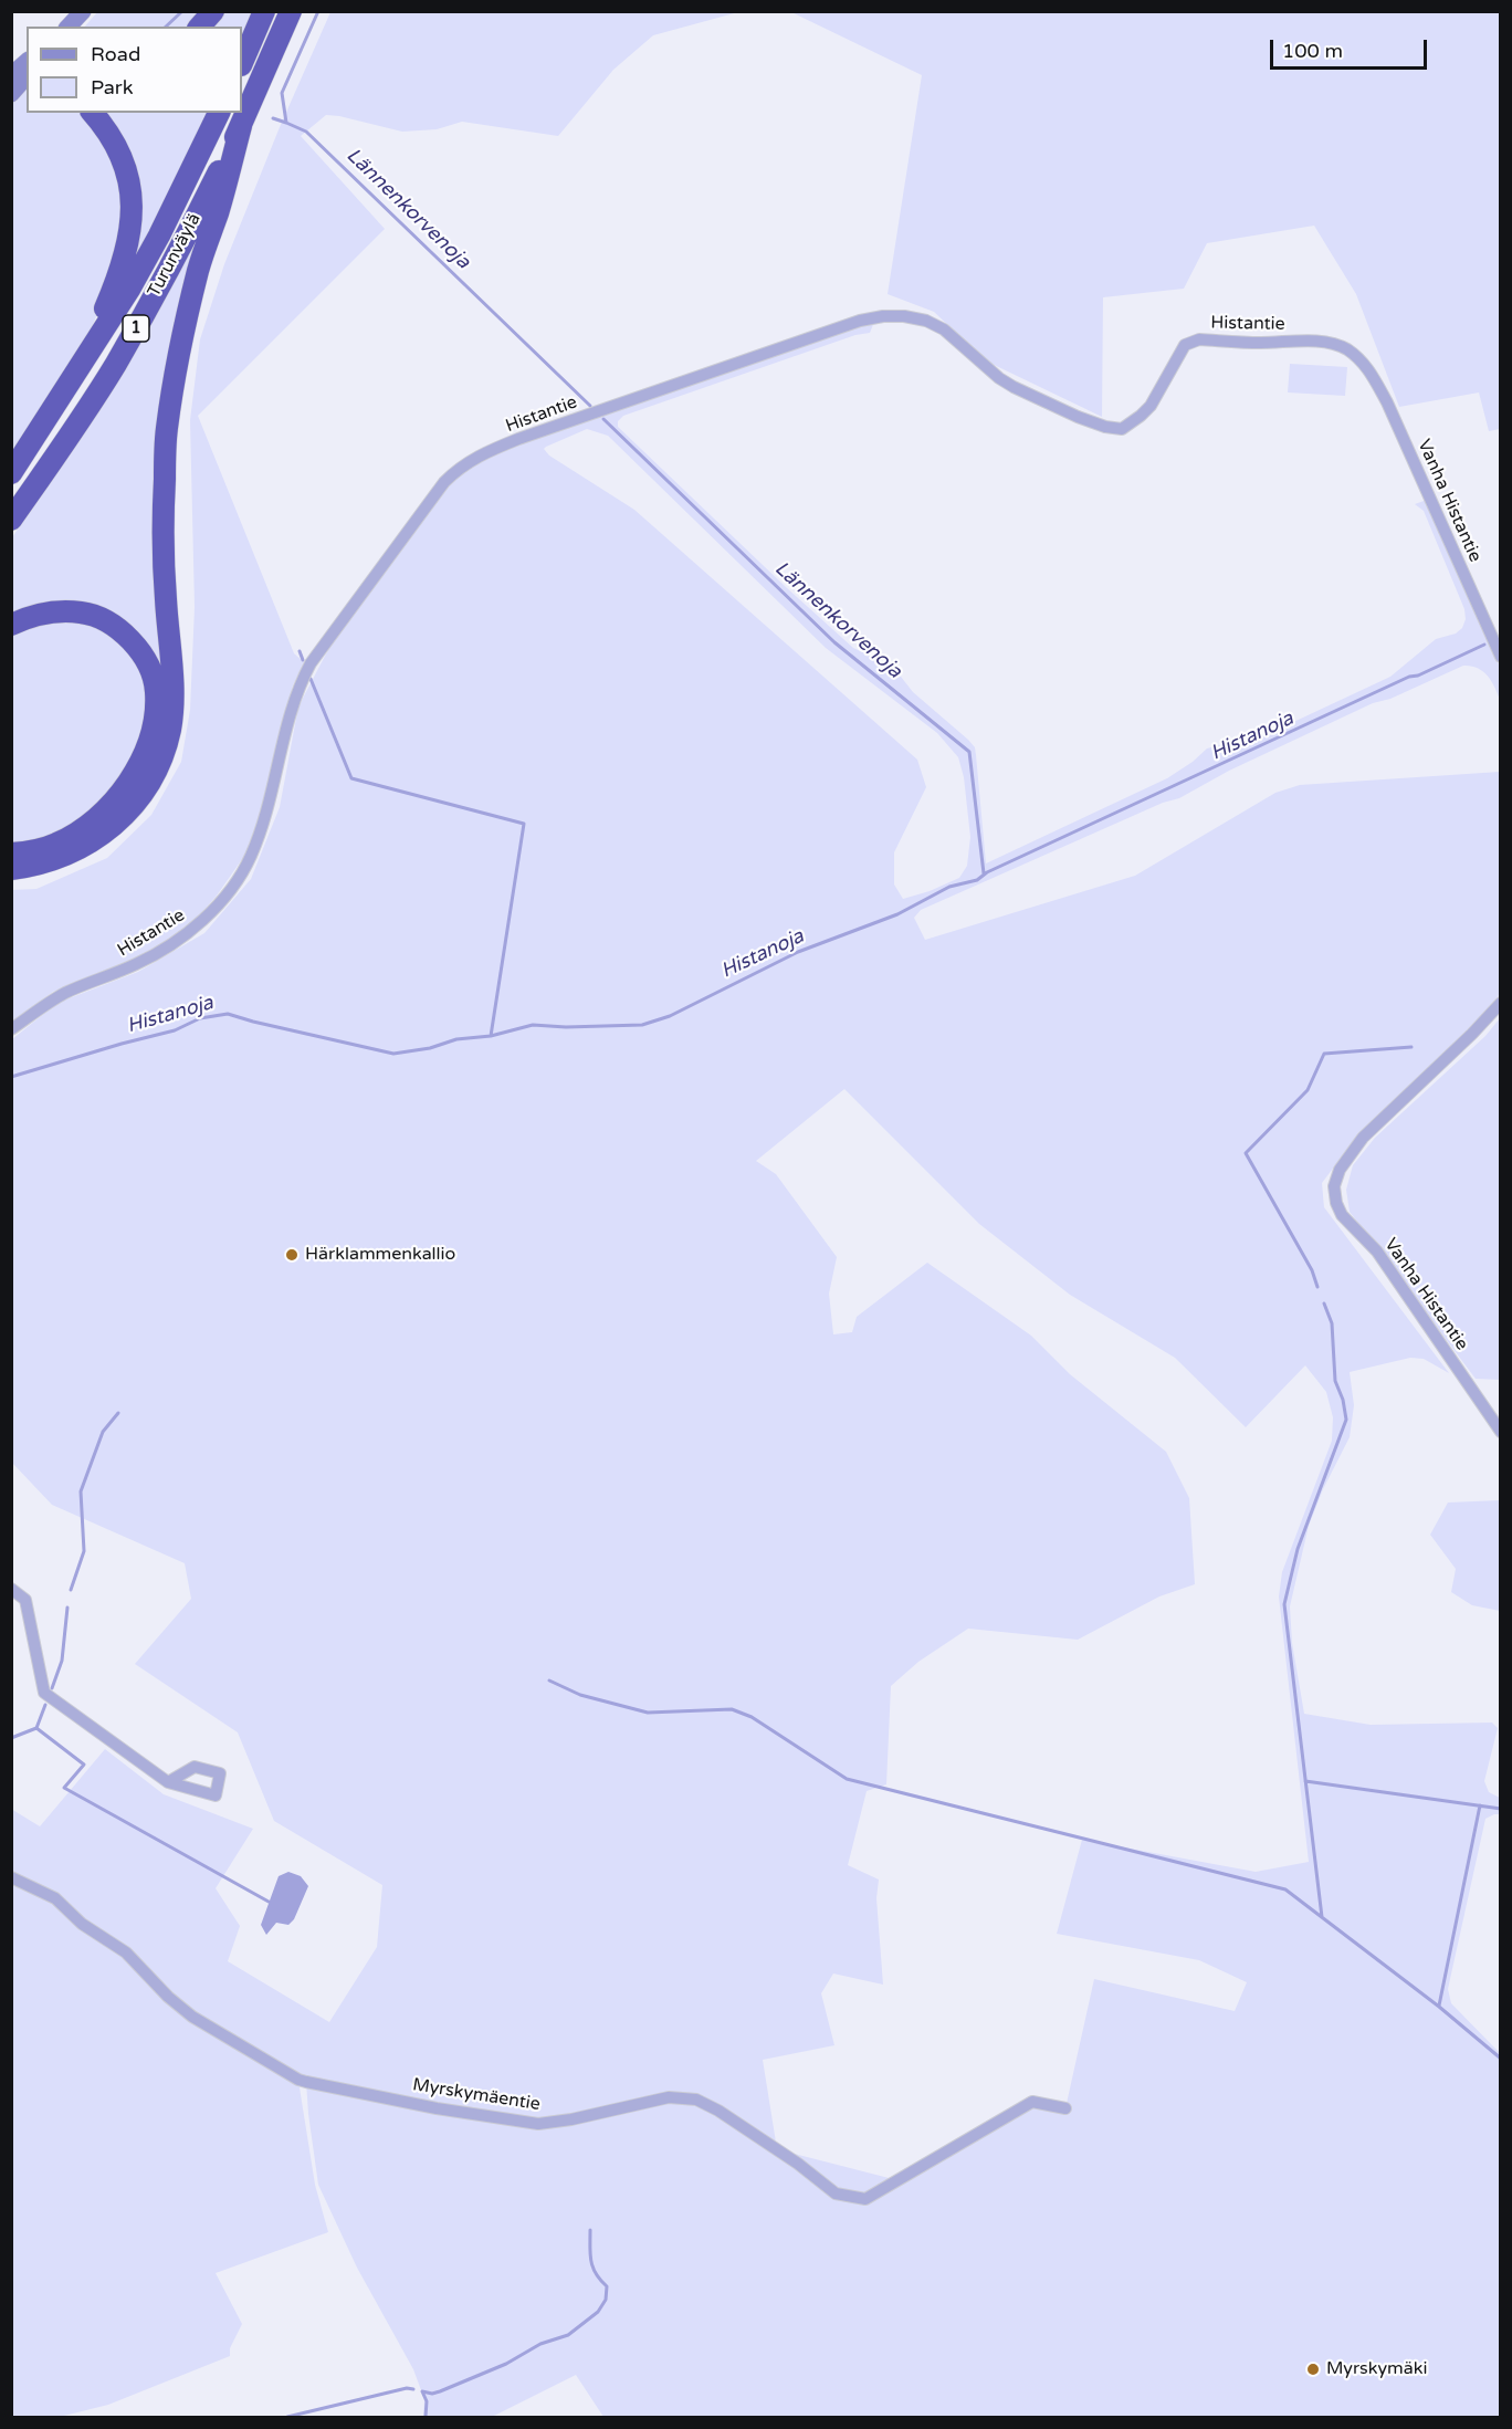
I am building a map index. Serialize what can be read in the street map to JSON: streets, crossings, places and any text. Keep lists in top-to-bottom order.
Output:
{
  "streets": {
    "highway": ["Turunväylä", "1"],
    "street": ["Histantie", "Vanha Histantie", "Myrskymäentie"]
  },
  "crossings": [
    ["Histantie", "Vanha Histantie"]
  ],
  "water": ["Lännenkorvenoja", "Histanoja"],
  "places": ["Härklammenkallio", "Myrskymäki"],
  "legend": ["Road", "Park"],
  "scale_bar": "100 m"
}
